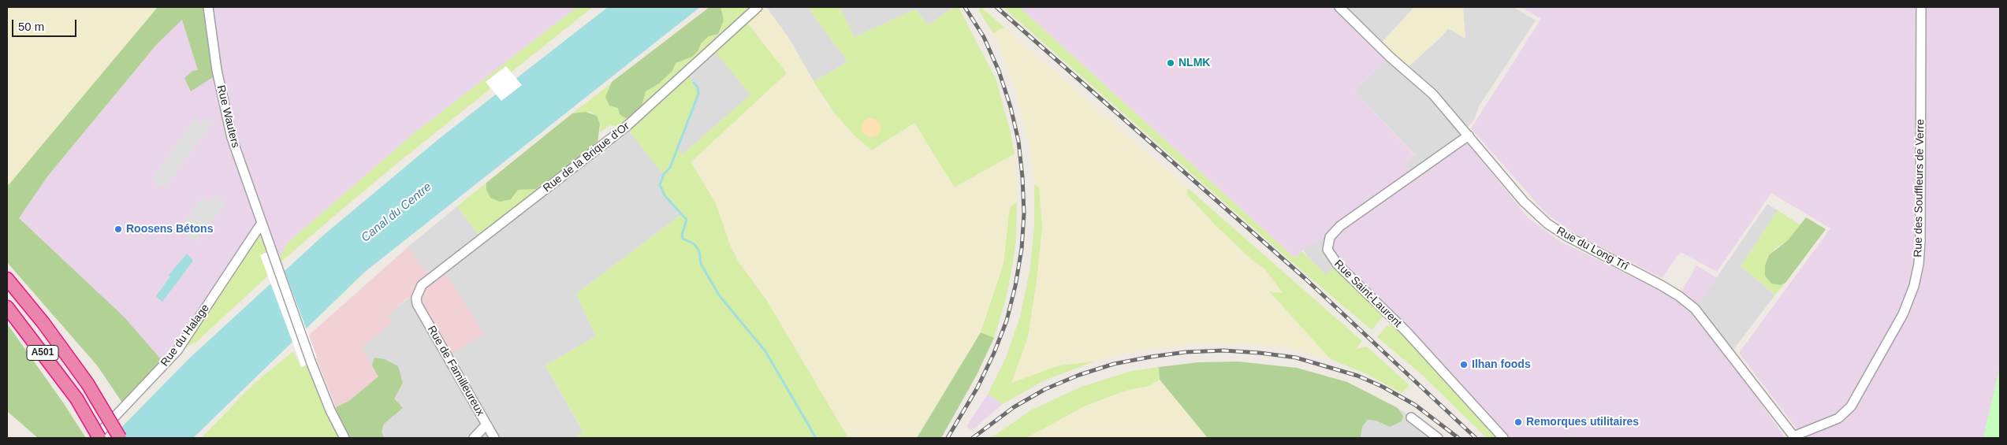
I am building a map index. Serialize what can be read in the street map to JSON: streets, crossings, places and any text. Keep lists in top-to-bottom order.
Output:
{
  "streets": {
    "highway": ["A501"],
    "street": [
      "Rue Wauters",
      "Rue de la Brique d'Or",
      "Rue des Souffleurs de Verre",
      "Rue du Long Trî",
      "Rue Saint-Laurent",
      "Rue du Halage",
      "Rue de Familleureux"
    ]
  },
  "crossings": [
    ["Rue Wauters", "Rue du Halage"],
    ["Rue de la Brique d'Or", "Rue de Familleureux"],
    ["Rue des Souffleurs de Verre", "Rue du Long Trî"],
    ["Rue du Long Trî", "Rue Saint-Laurent"]
  ],
  "water": ["Canal du Centre"],
  "places": [
    "NLMK",
    "Roosens Bétons",
    "Ilhan foods",
    "Remorques utilitaires"
  ],
  "scale_bar": "50 m"
}
